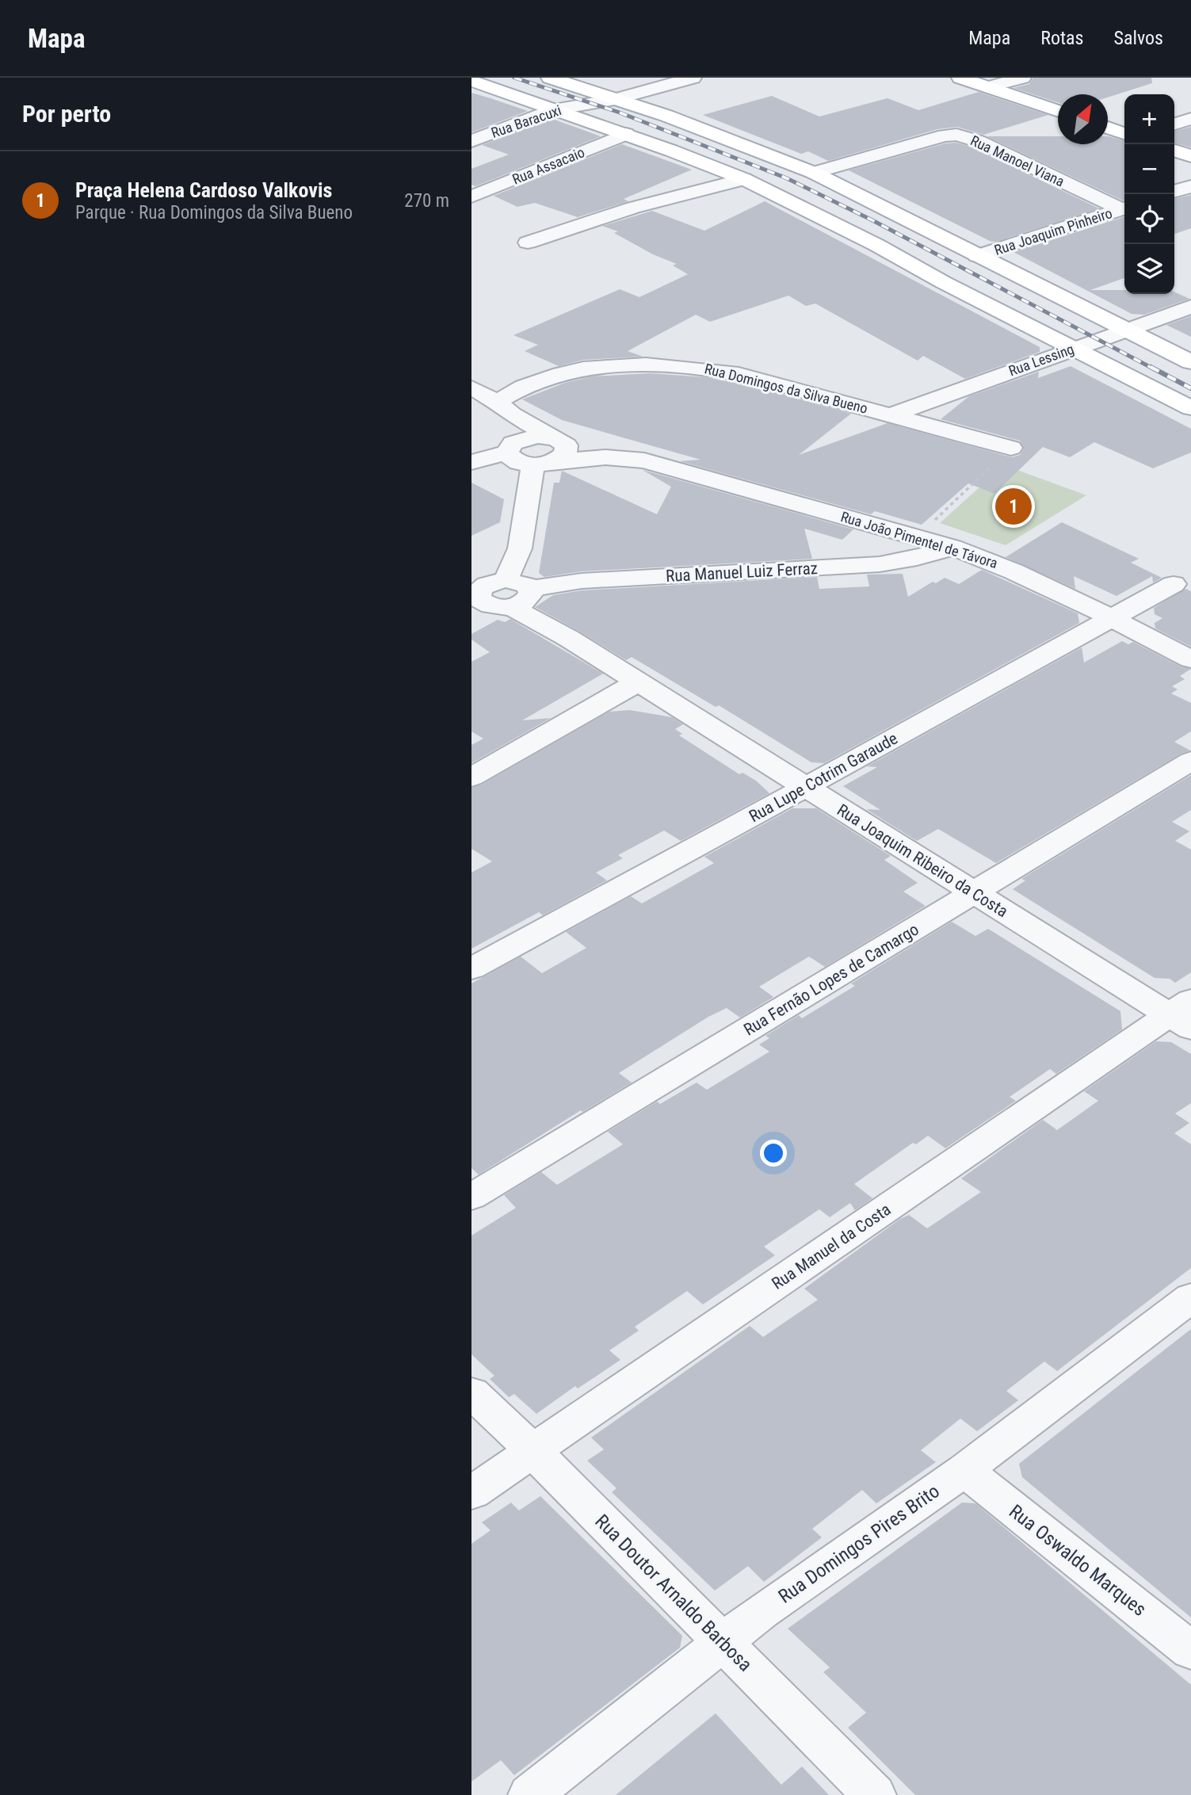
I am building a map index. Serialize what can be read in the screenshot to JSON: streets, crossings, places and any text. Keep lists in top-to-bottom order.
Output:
{
  "streets": {
    "street": [
      "Rua Baracuxi",
      "Rua Manoel Viana",
      "Rua Assacaio",
      "Rua Joaquim Pinheiro",
      "Rua Lessing",
      "Rua Domingos da Silva Bueno",
      "Rua João Pimentel de Távora",
      "Rua Manuel Luiz Ferraz",
      "Rua Lupe Cotrim Garaude",
      "Rua Joaquim Ribeiro da Costa",
      "Rua Fernão Lopes de Camargo",
      "Rua Manuel da Costa",
      "Rua Domingos Pires Brito",
      "Rua Oswaldo Marques",
      "Rua Doutor Arnaldo Barbosa"
    ]
  },
  "crossings": [
    ["Rua Lessing", "Rua Domingos da Silva Bueno"],
    ["Rua João Pimentel de Távora", "Rua Manuel Luiz Ferraz"],
    ["Rua João Pimentel de Távora", "Rua Lupe Cotrim Garaude"],
    ["Rua Manuel Luiz Ferraz", "Rua Joaquim Ribeiro da Costa"],
    ["Rua Lupe Cotrim Garaude", "Rua Joaquim Ribeiro da Costa"],
    ["Rua Joaquim Ribeiro da Costa", "Rua Fernão Lopes de Camargo"],
    ["Rua Joaquim Ribeiro da Costa", "Rua Manuel da Costa"],
    ["Rua Manuel da Costa", "Rua Doutor Arnaldo Barbosa"],
    ["Rua Domingos Pires Brito", "Rua Oswaldo Marques"],
    ["Rua Domingos Pires Brito", "Rua Doutor Arnaldo Barbosa"]
  ],
  "north": "top right",
  "page": {
    "header": "Mapa",
    "nav": ["Mapa", "Rotas", "Salvos"],
    "heading": "Por perto",
    "map_buttons": ["+", "−"],
    "list": [
      {
        "mark": "1",
        "name": "Praça Helena Cardoso Valkovis",
        "note": "Parque · Rua Domingos da Silva Bueno",
        "value": "270 m"
      }
    ],
    "pins": "1"
  }
}
